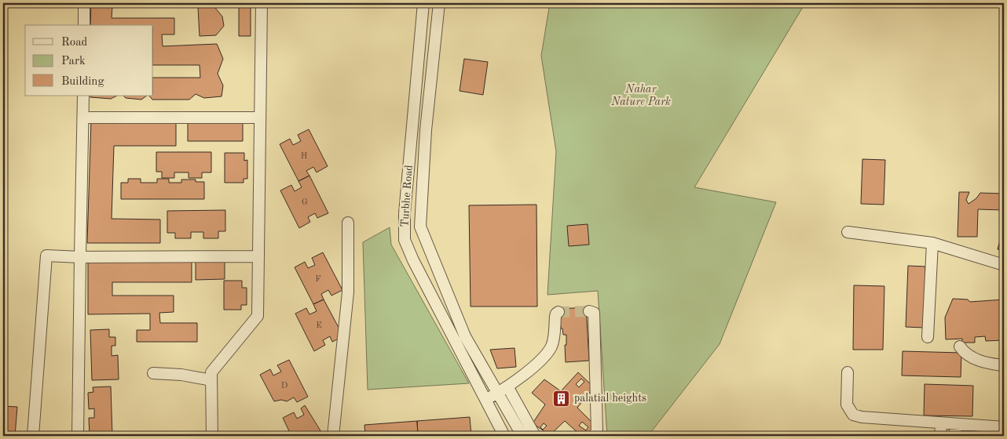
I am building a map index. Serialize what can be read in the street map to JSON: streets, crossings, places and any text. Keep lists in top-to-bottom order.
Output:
{
  "streets": {
    "street": ["Turbhe Road"]
  },
  "parks": ["Nahar Nature Park"],
  "places": {
    "building": ["palatial heights"]
  },
  "house_numbers": [
    "H",
    "G",
    "F",
    "E",
    "D"
  ],
  "legend": ["Road", "Park", "Building"]
}
